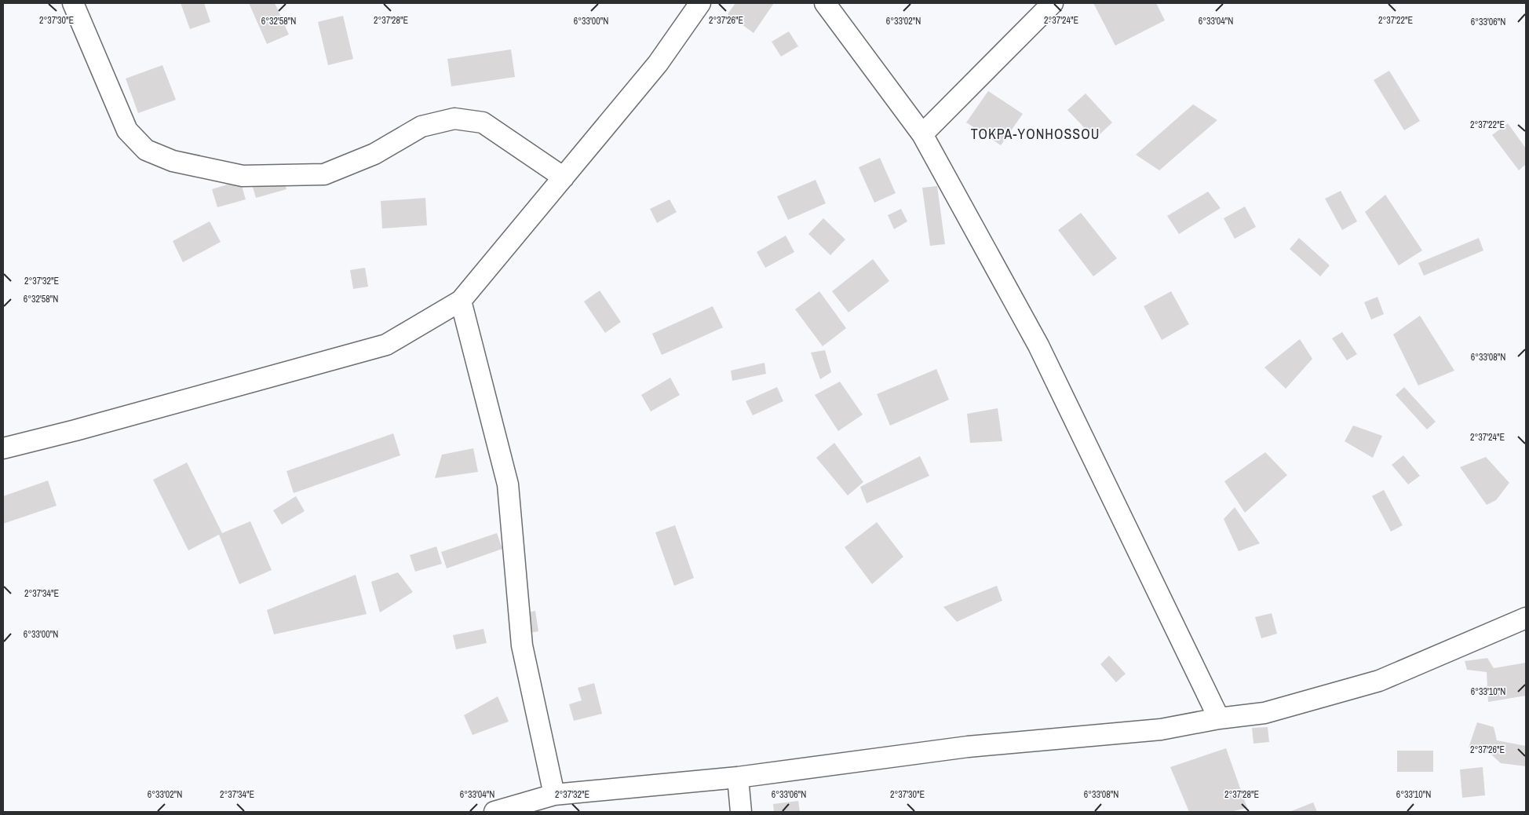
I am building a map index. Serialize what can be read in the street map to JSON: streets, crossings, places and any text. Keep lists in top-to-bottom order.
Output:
{
  "districts": ["TOKPA-YONHOSSOU"],
  "coordinates": [
    "2°37'30\"E",
    "2°37'28\"E",
    "2°37'26\"E",
    "2°37'24\"E",
    "2°37'22\"E",
    "6°32'58\"N",
    "6°33'00\"N",
    "6°33'02\"N",
    "6°33'04\"N",
    "6°33'06\"N",
    "2°37'32\"E",
    "6°33'08\"N",
    "2°37'34\"E",
    "6°33'10\"N"
  ]
}
